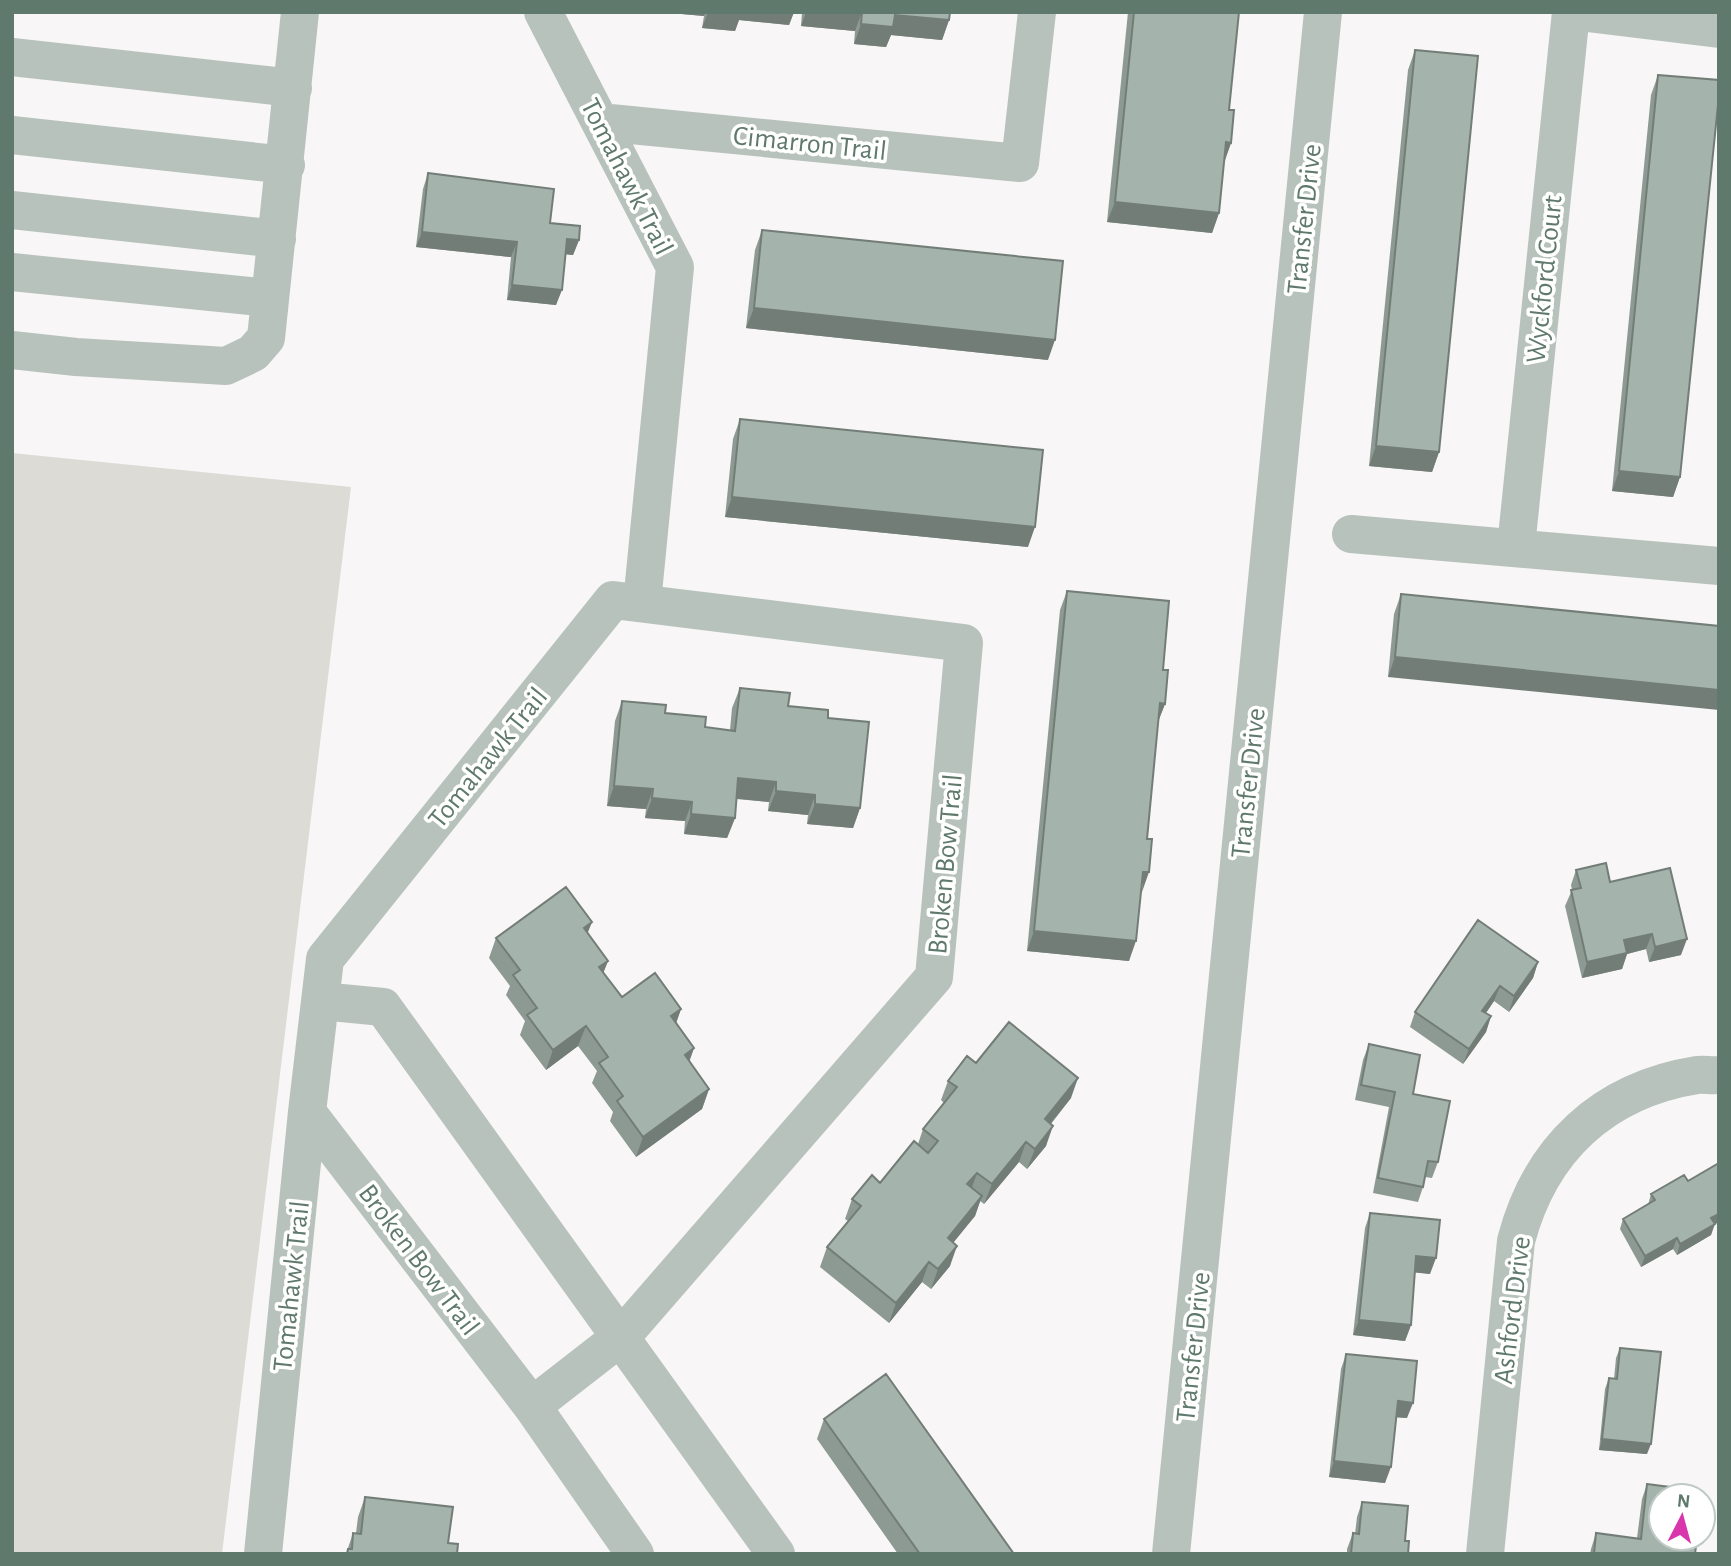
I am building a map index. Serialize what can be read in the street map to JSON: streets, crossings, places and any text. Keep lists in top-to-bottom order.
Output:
{
  "streets": {
    "street": [
      "Cimarron Trail",
      "Tomahawk Trail",
      "Transfer Drive",
      "Wyckford Court",
      "Broken Bow Trail",
      "Ashford Drive"
    ]
  },
  "crossings": [
    ["Cimarron Trail", "Tomahawk Trail"],
    ["Tomahawk Trail", "Broken Bow Trail"]
  ],
  "north": "top"
}
